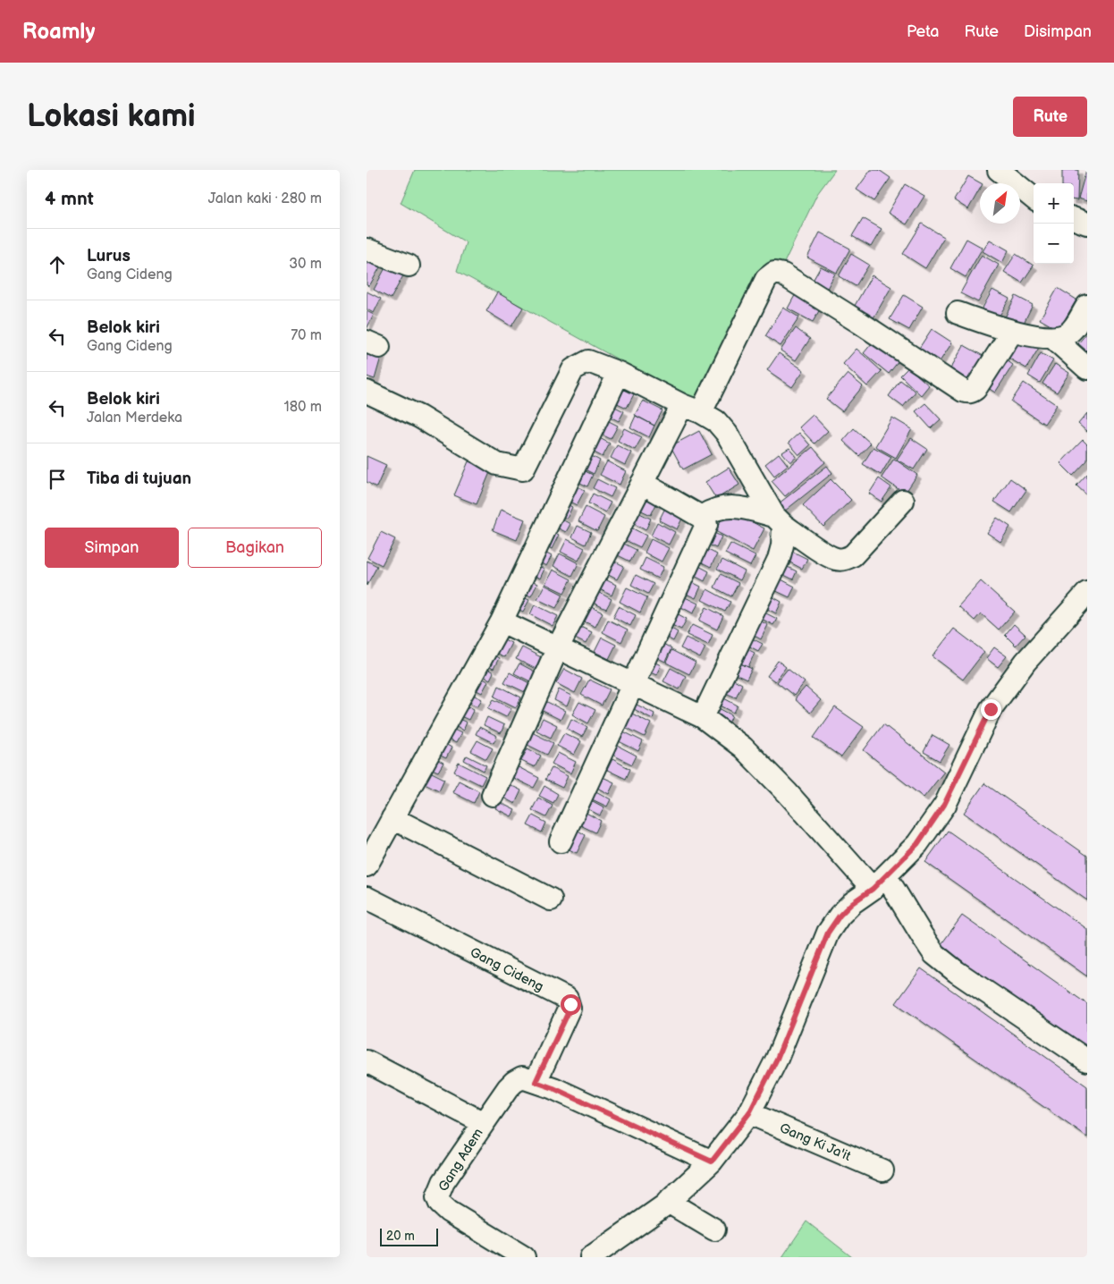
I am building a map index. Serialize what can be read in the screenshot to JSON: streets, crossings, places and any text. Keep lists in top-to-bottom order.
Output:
{
  "streets": {
    "street": ["Gang Cideng", "Gang Ki Ja'it", "Gang Adem"]
  },
  "scale_bar": "20 m",
  "north": "top right",
  "page": {
    "header": "Roamly",
    "nav": ["Peta", "Rute", "Disimpan"],
    "buttons": [
      "Rute",
      ["Simpan", "Bagikan"]
    ],
    "title": "Lokasi kami",
    "heading": ["4 mnt", "Jalan kaki · 280 m"],
    "map_buttons": ["+", "−"],
    "list": [
      ["Lurus", "Gang Cideng", "30 m"],
      ["Belok kiri", "Gang Cideng", "70 m"],
      ["Belok kiri", "Jalan Merdeka", "180 m"],
      "Tiba di tujuan"
    ],
    "scale": "20 m"
  }
}
